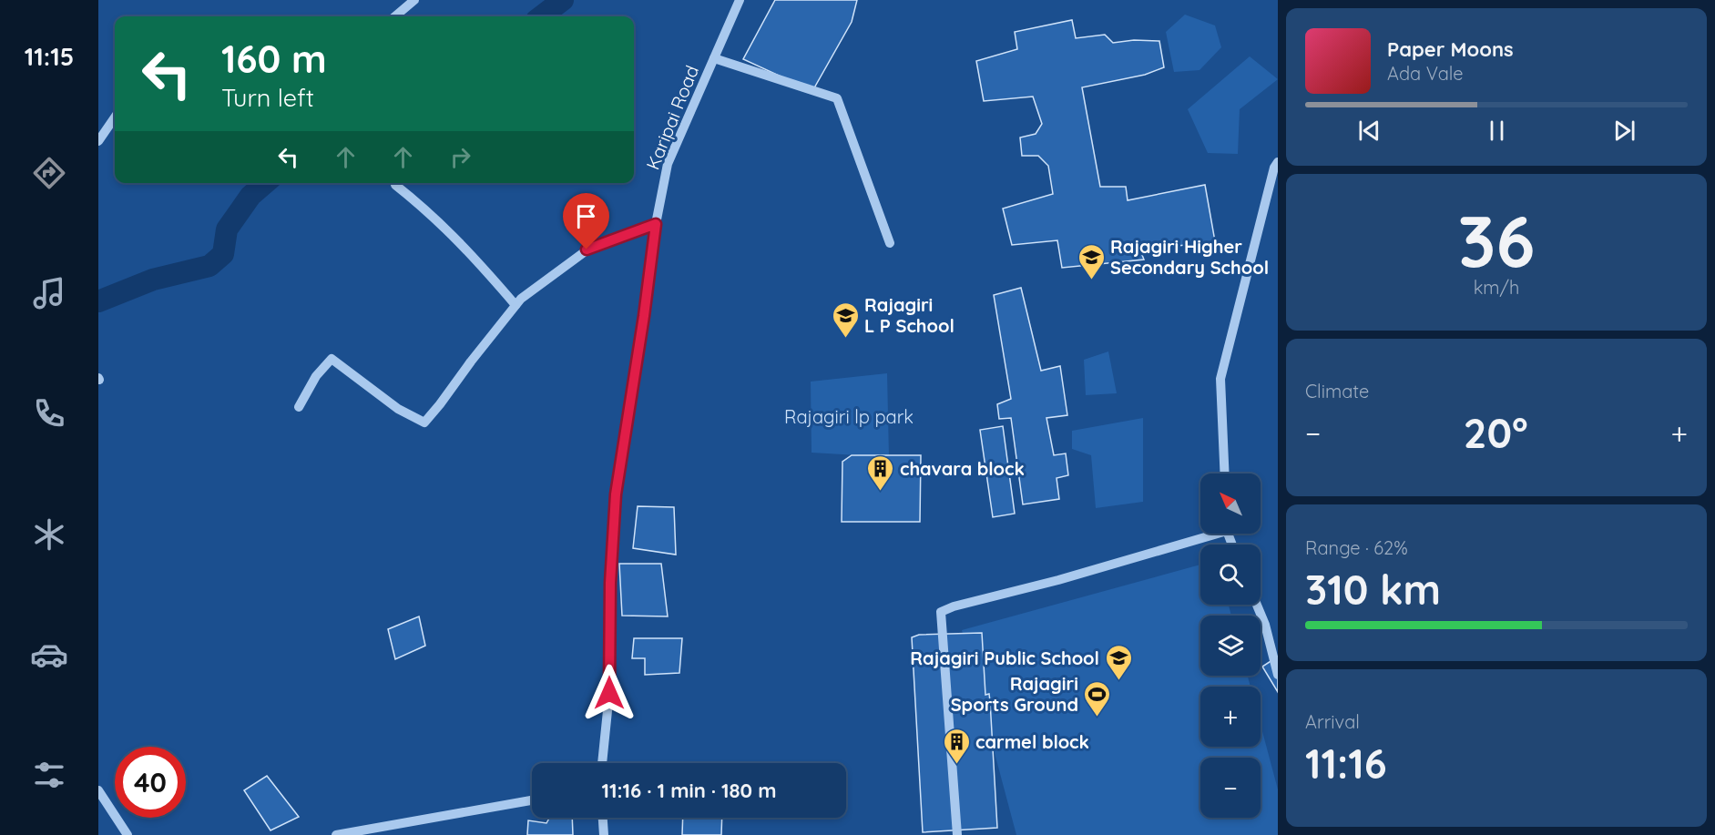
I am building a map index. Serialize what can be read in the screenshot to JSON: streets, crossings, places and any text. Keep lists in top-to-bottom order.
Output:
{
  "streets": {
    "street": ["Karipai Road"]
  },
  "parks": ["Rajagiri lp park"],
  "places": {
    "school or university": ["Rajagiri Higher Secondary School", "Rajagiri L P School", "Rajagiri Public School"],
    "building": ["chavara block", "carmel block"],
    "sports": ["Rajagiri Sports Ground"]
  },
  "north": "top left",
  "page": {
    "tabs": "11:15",
    "turn": ["160 m", "Turn left"],
    "song": ["Paper Moons", "Ada Vale"],
    "tile": [
      ["36", "km/h"],
      "Climate",
      ["Range · 62%", "310 km"],
      ["Arrival", "11:16"]
    ],
    "heat": ["−", "20°", "+"],
    "map_buttons": ["+", "−"],
    "limit": "40",
    "trip": "11:16 · 1 min · 180 m"
  }
}
